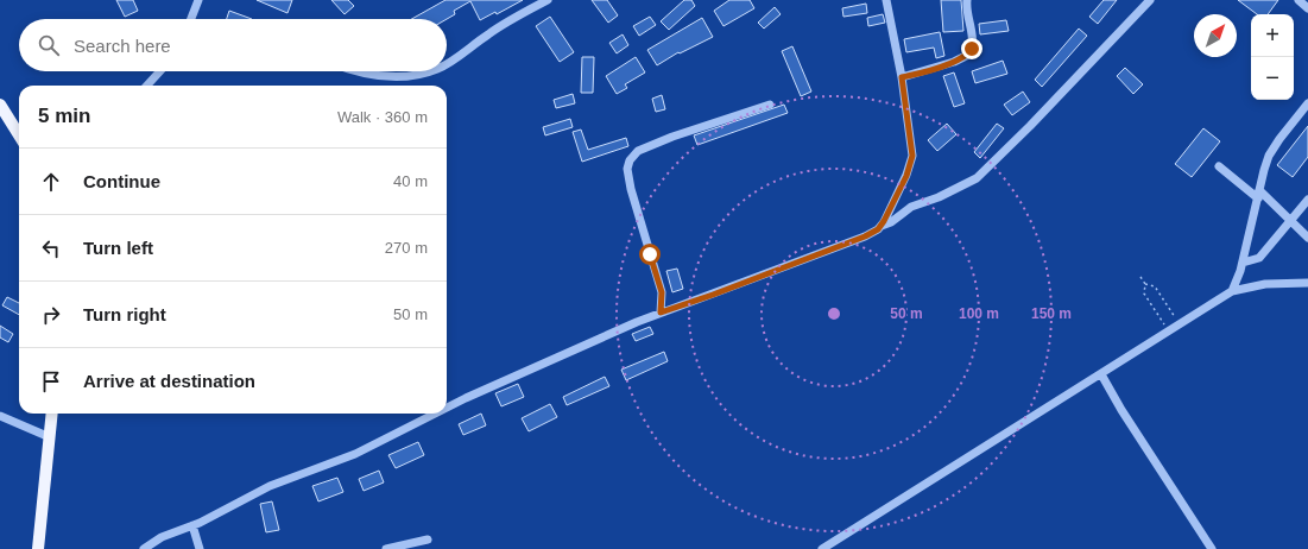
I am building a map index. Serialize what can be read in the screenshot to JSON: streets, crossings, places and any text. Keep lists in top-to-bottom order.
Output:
{
  "north": "top right",
  "page": {
    "map_buttons": ["+", "−"],
    "search": "Search here",
    "heading": ["5 min", "Walk · 360 m"],
    "list": [
      ["Continue", "40 m"],
      ["Turn left", "270 m"],
      ["Turn right", "50 m"],
      "Arrive at destination"
    ]
  },
  "rings": ["50 m", "100 m", "150 m"]
}
